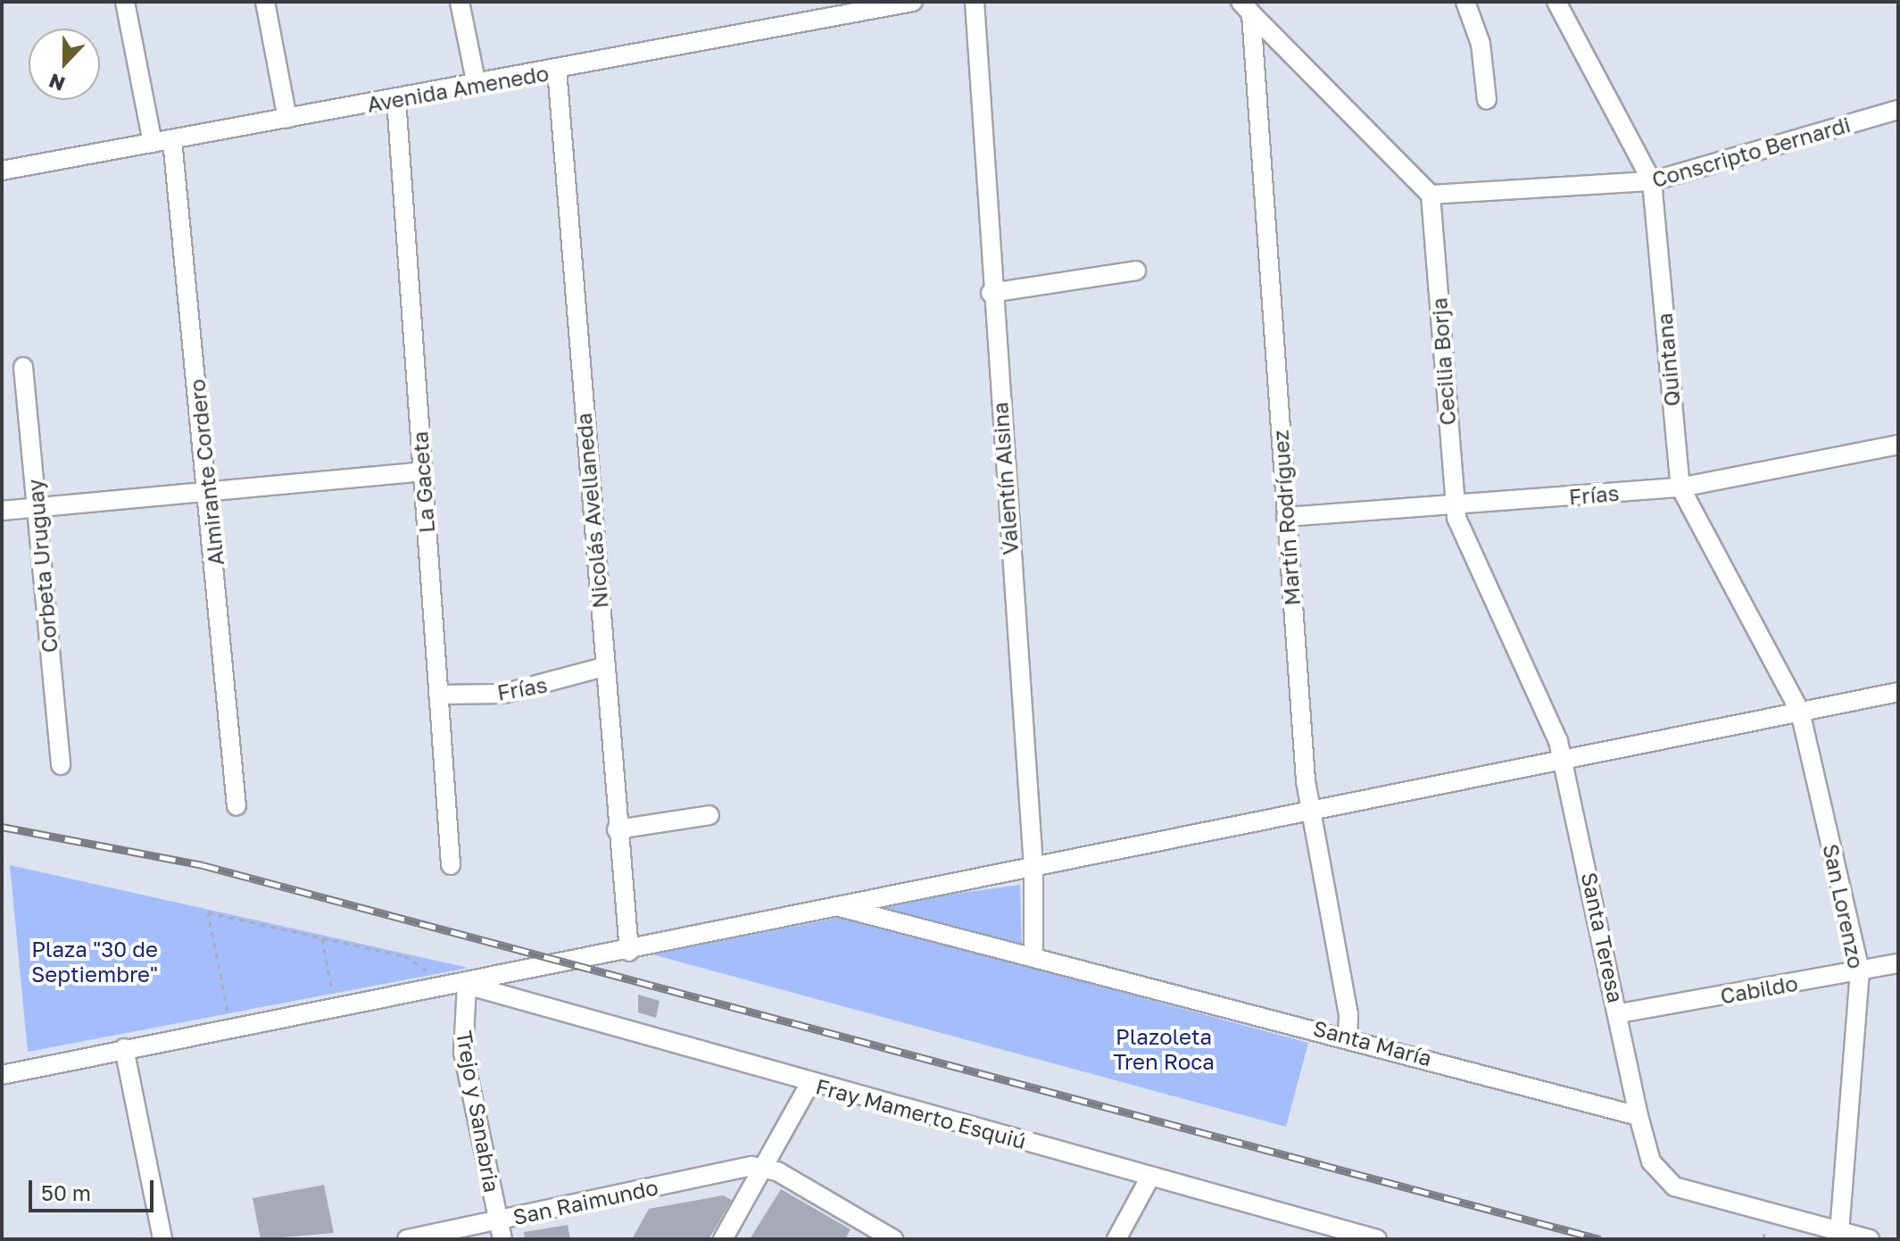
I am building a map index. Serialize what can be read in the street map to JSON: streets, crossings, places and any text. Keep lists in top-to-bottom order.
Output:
{
  "streets": {
    "street": [
      "Avenida Amenedo",
      "Conscripto Bernardi",
      "Quintana",
      "Cecilia Borja",
      "Almirante Cordero",
      "Valentín Alsina",
      "La Gaceta",
      "Frías",
      "Nicolás Avellaneda",
      "Martín Rodríguez",
      "Corbeta Uruguay",
      "San Lorenzo",
      "Santa Teresa",
      "Cabildo",
      "Santa María",
      "Trejo y Sanabria",
      "Fray Mamerto Esquiú",
      "San Raimundo"
    ]
  },
  "crossings": [
    ["Avenida Amenedo", "Almirante Cordero"],
    ["Avenida Amenedo", "La Gaceta"],
    ["Avenida Amenedo", "Nicolás Avellaneda"],
    ["Conscripto Bernardi", "Quintana"],
    ["Conscripto Bernardi", "Cecilia Borja"],
    ["Quintana", "Frías"],
    ["Quintana", "San Lorenzo"],
    ["Cecilia Borja", "Frías"],
    ["Cecilia Borja", "Santa Teresa"],
    ["Valentín Alsina", "Santa María"],
    ["La Gaceta", "Frías"],
    ["Frías", "Nicolás Avellaneda"],
    ["Frías", "Martín Rodríguez"],
    ["Martín Rodríguez", "Santa María"],
    ["San Lorenzo", "Cabildo"],
    ["Santa Teresa", "Cabildo"],
    ["Santa Teresa", "Santa María"],
    ["Trejo y Sanabria", "Fray Mamerto Esquiú"],
    ["Trejo y Sanabria", "San Raimundo"]
  ],
  "parks": ["Plaza \"30 de Septiembre\"", "Plazoleta Tren Roca"],
  "scale_bar": "50 m",
  "north": "bottom"
}
